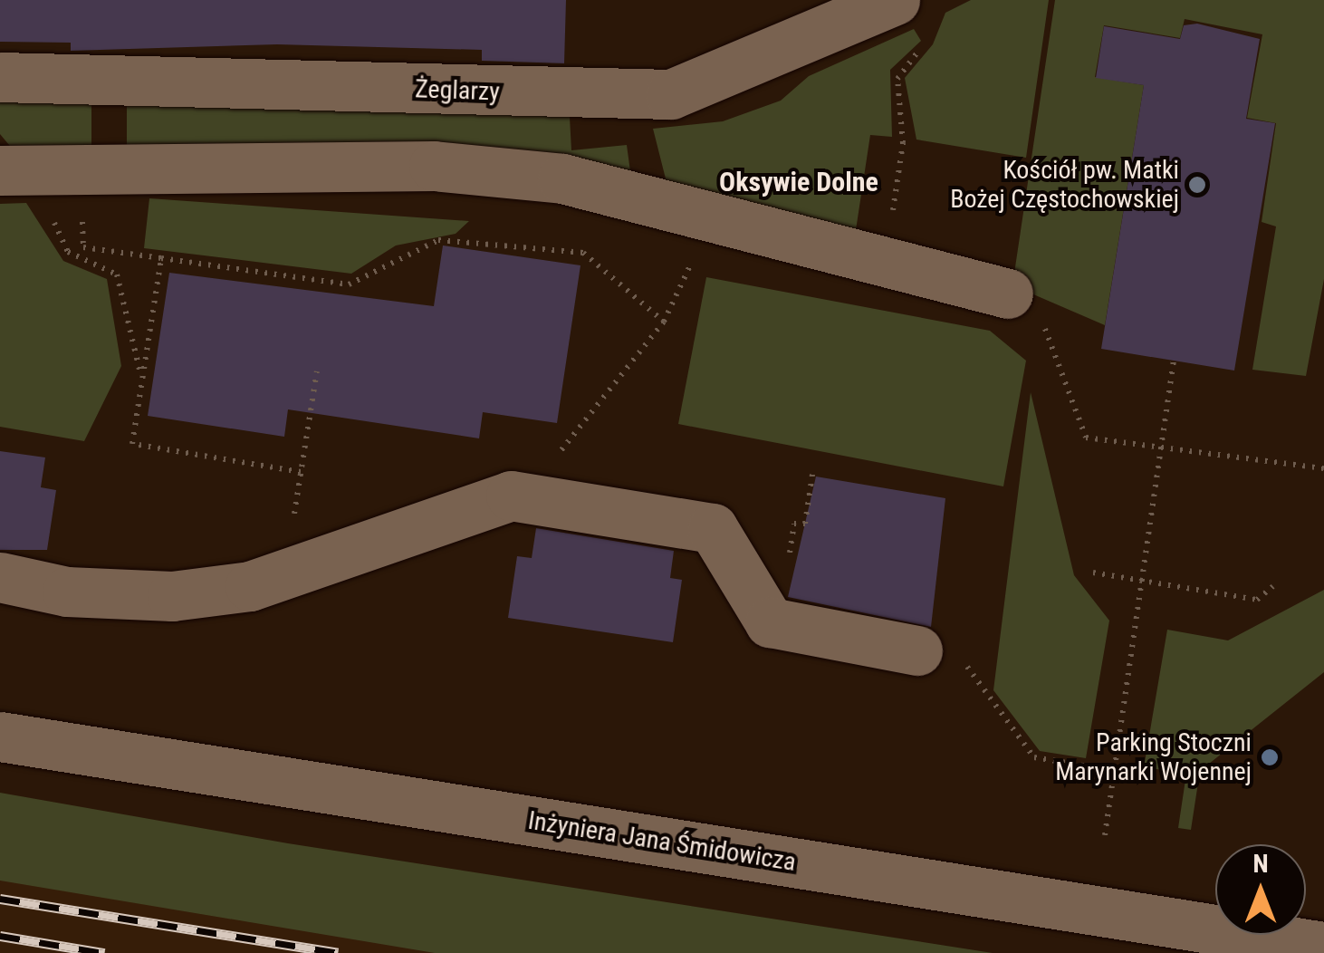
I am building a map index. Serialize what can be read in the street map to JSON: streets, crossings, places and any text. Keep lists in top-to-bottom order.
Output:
{
  "streets": {
    "street": ["Żeglarzy", "Inżyniera Jana Śmidowicza"]
  },
  "districts": ["Oksywie Dolne"],
  "places": ["Kościół pw. Matki Bożej Częstochowskiej", "Parking Stoczni Marynarki Wojennej"],
  "north": "top"
}
